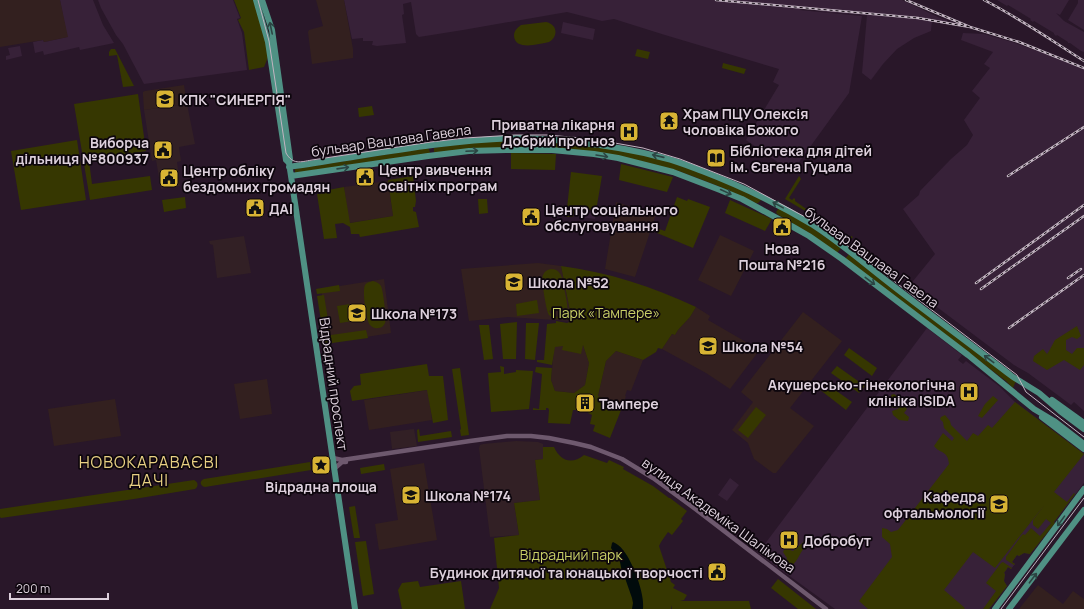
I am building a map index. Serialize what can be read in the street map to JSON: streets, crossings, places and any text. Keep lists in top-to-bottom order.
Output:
{
  "streets": {
    "main road": ["бульвар Вацлава Гавела", "Відрадний проспект"],
    "street": ["вулиця Академіка Шалімова"]
  },
  "crossings": [
    ["бульвар Вацлава Гавела", "Відрадний проспект"],
    ["Відрадний проспект", "вулиця Академіка Шалімова"]
  ],
  "districts": ["НОВОКАРАВАЄВІ ДАЧІ"],
  "parks": ["Парк «Тампере»", "Відрадний парк"],
  "places": {
    "school or university": [
      "КПК \"СИНЕРГІЯ\"",
      "Школа №52",
      "Школа №173",
      "Школа №54",
      "Школа №174",
      "Кафедра офтальмології"
    ],
    "temple": ["Храм ПЦУ Олексія чоловіка Божого"],
    "hospital": ["Приватна лікарня Добрий прогноз", "Акушерсько-гінекологічна клініка ISIDA", "Добробут"],
    "public building": [
      "Виборча дільниця №800937",
      "Центр вивчення освітніх програм",
      "Центр обліку бездомних громадян",
      "ДАІ",
      "Центр соціального обслуговування",
      "Нова Пошта №216",
      "Будинок дитячої та юнацької творчості"
    ],
    "library": ["Бібліотека для дітей ім. Євгена Гуцала"],
    "building": ["Тампере"],
    "place": ["Відрадна площа"]
  },
  "scale_bar": "200 m"
}
